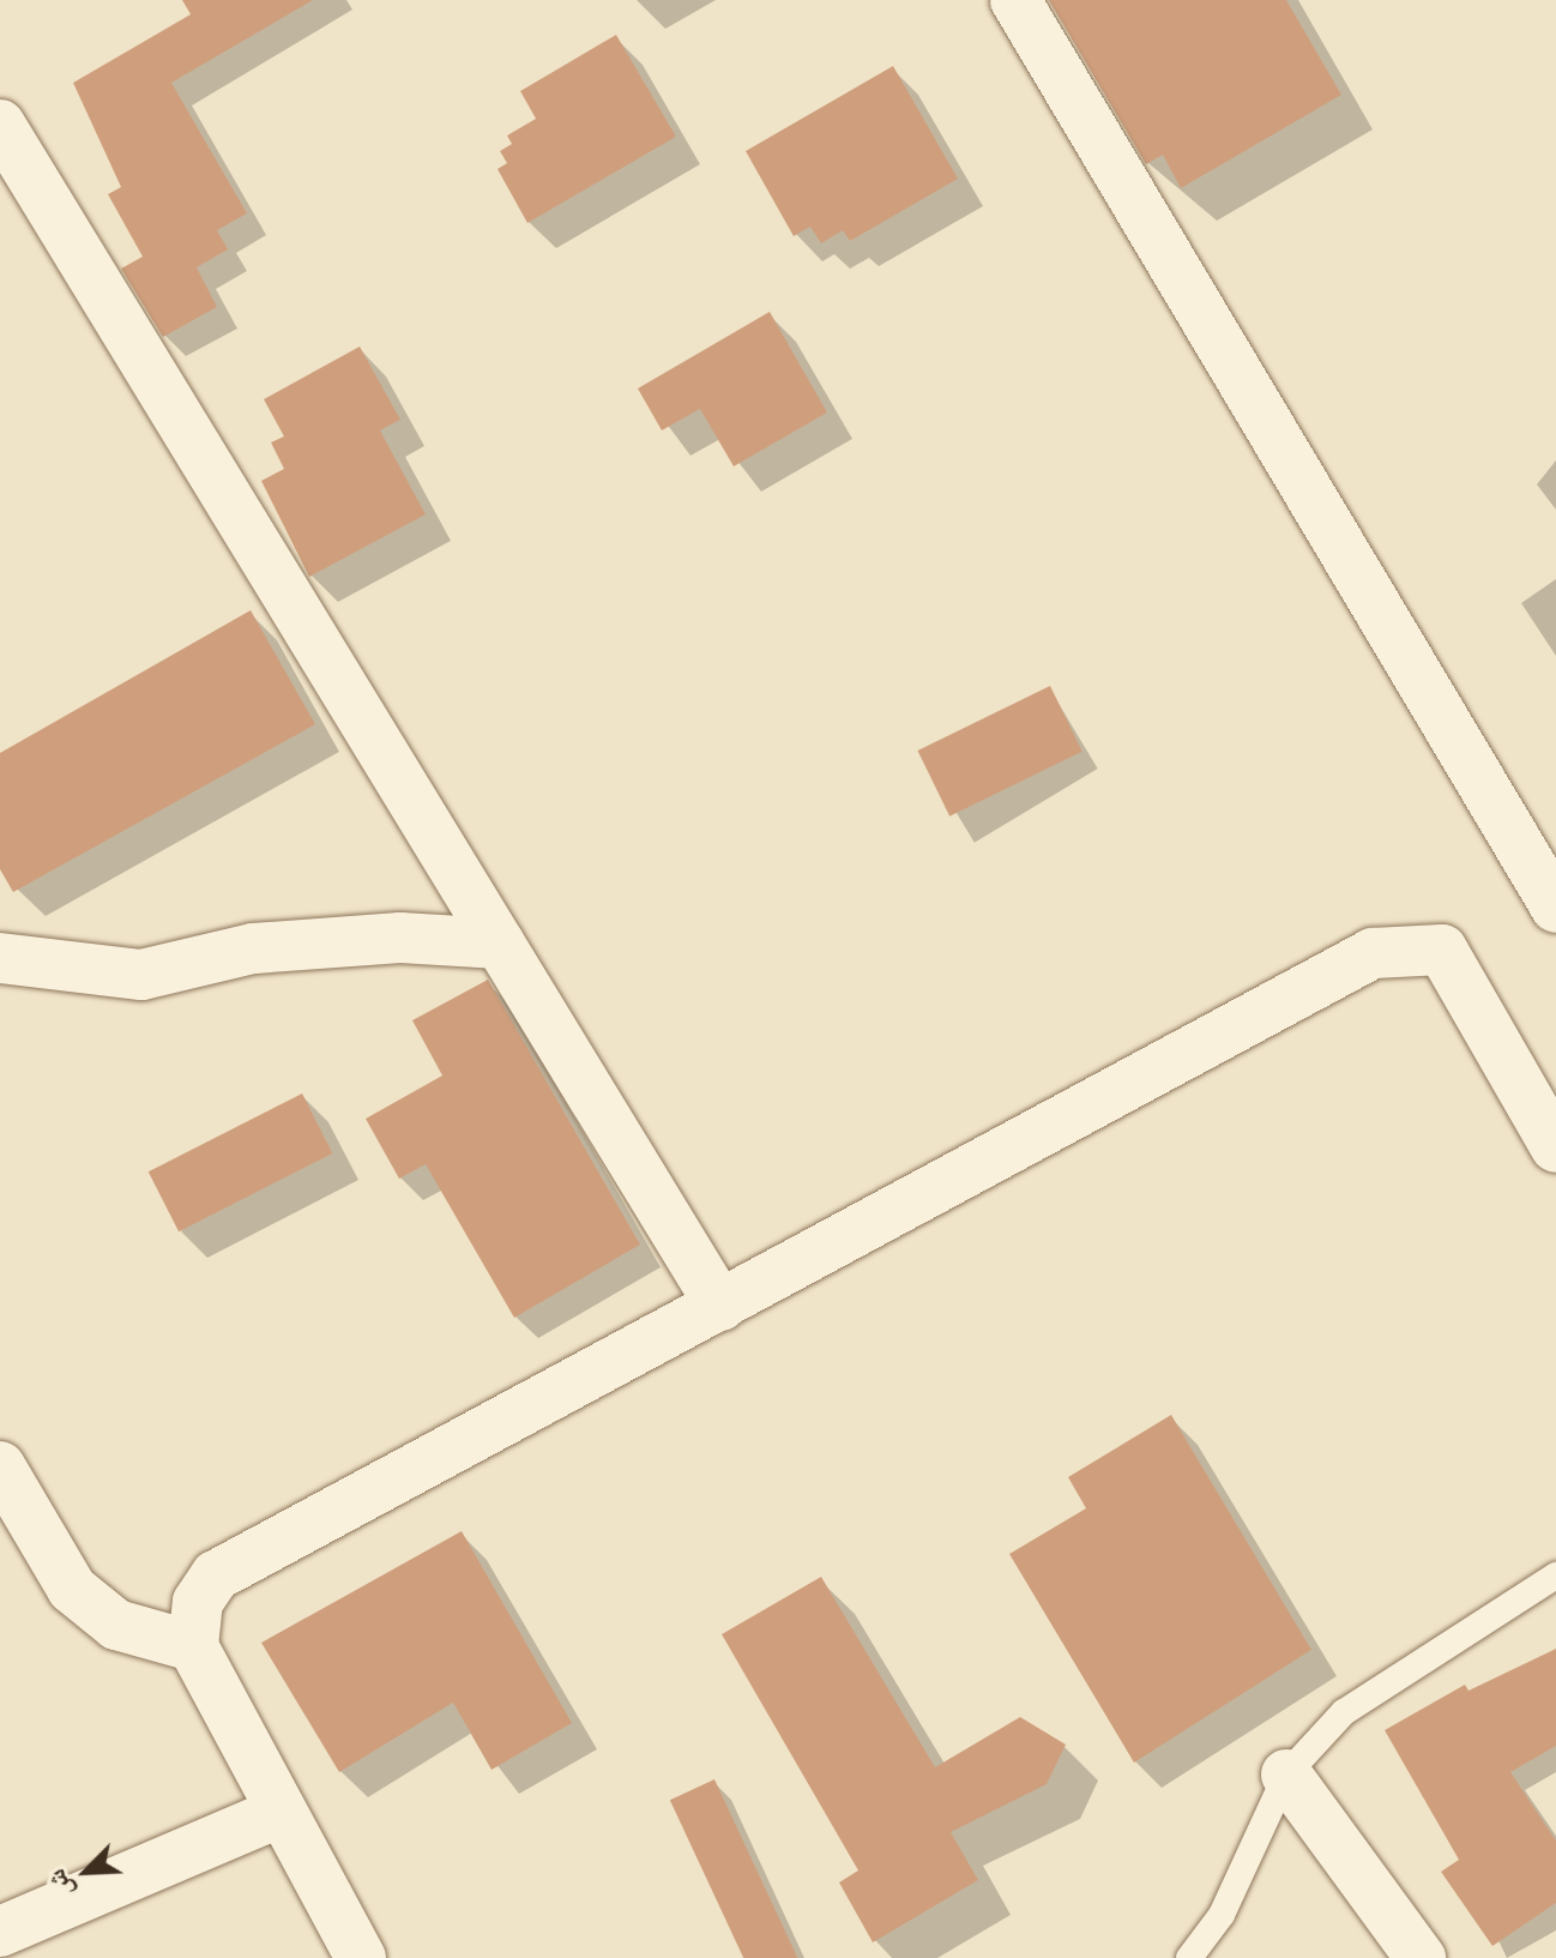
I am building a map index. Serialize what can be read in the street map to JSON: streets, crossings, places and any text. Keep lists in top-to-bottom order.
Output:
{
  "north": "bottom left"
}
